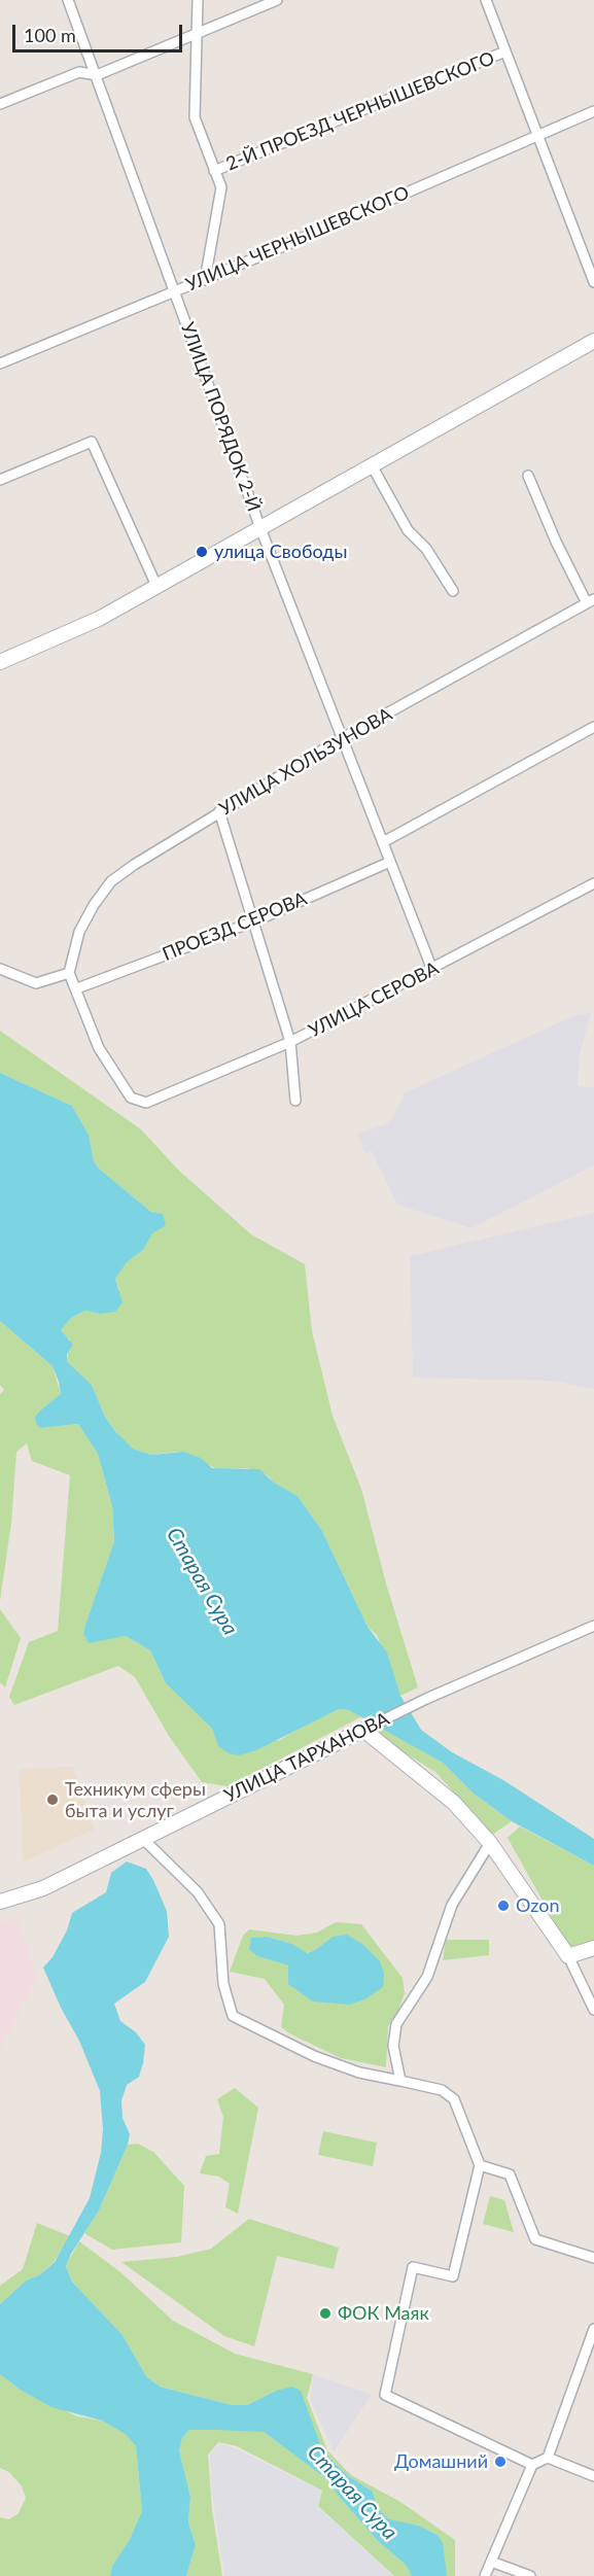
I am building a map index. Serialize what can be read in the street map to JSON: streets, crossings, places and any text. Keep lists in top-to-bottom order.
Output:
{
  "streets": {
    "street": [
      "2-Й ПРОЕЗД ЧЕРНЫШЕВСКОГО",
      "УЛИЦА ЧЕРНЫШЕВСКОГО",
      "УЛИЦА ПОРЯДОК 2-Й",
      "УЛИЦА ХОЛЬЗУНОВА",
      "ПРОЕЗД СЕРОВА",
      "УЛИЦА СЕРОВА",
      "УЛИЦА ТАРХАНОВА"
    ]
  },
  "crossings": [
    ["УЛИЦА ЧЕРНЫШЕВСКОГО", "УЛИЦА ПОРЯДОК 2-Й"],
    ["УЛИЦА ПОРЯДОК 2-Й", "УЛИЦА ХОЛЬЗУНОВА"],
    ["УЛИЦА ПОРЯДОК 2-Й", "ПРОЕЗД СЕРОВА"],
    ["УЛИЦА ПОРЯДОК 2-Й", "УЛИЦА СЕРОВА"],
    ["ПРОЕЗД СЕРОВА", "УЛИЦА СЕРОВА"]
  ],
  "water": ["Старая Сура"],
  "places": [
    "улица Свободы",
    "Техникум сферы быта и услуг",
    "Ozon",
    "ФОК Маяк",
    "Домашний"
  ],
  "scale_bar": "100 m"
}
